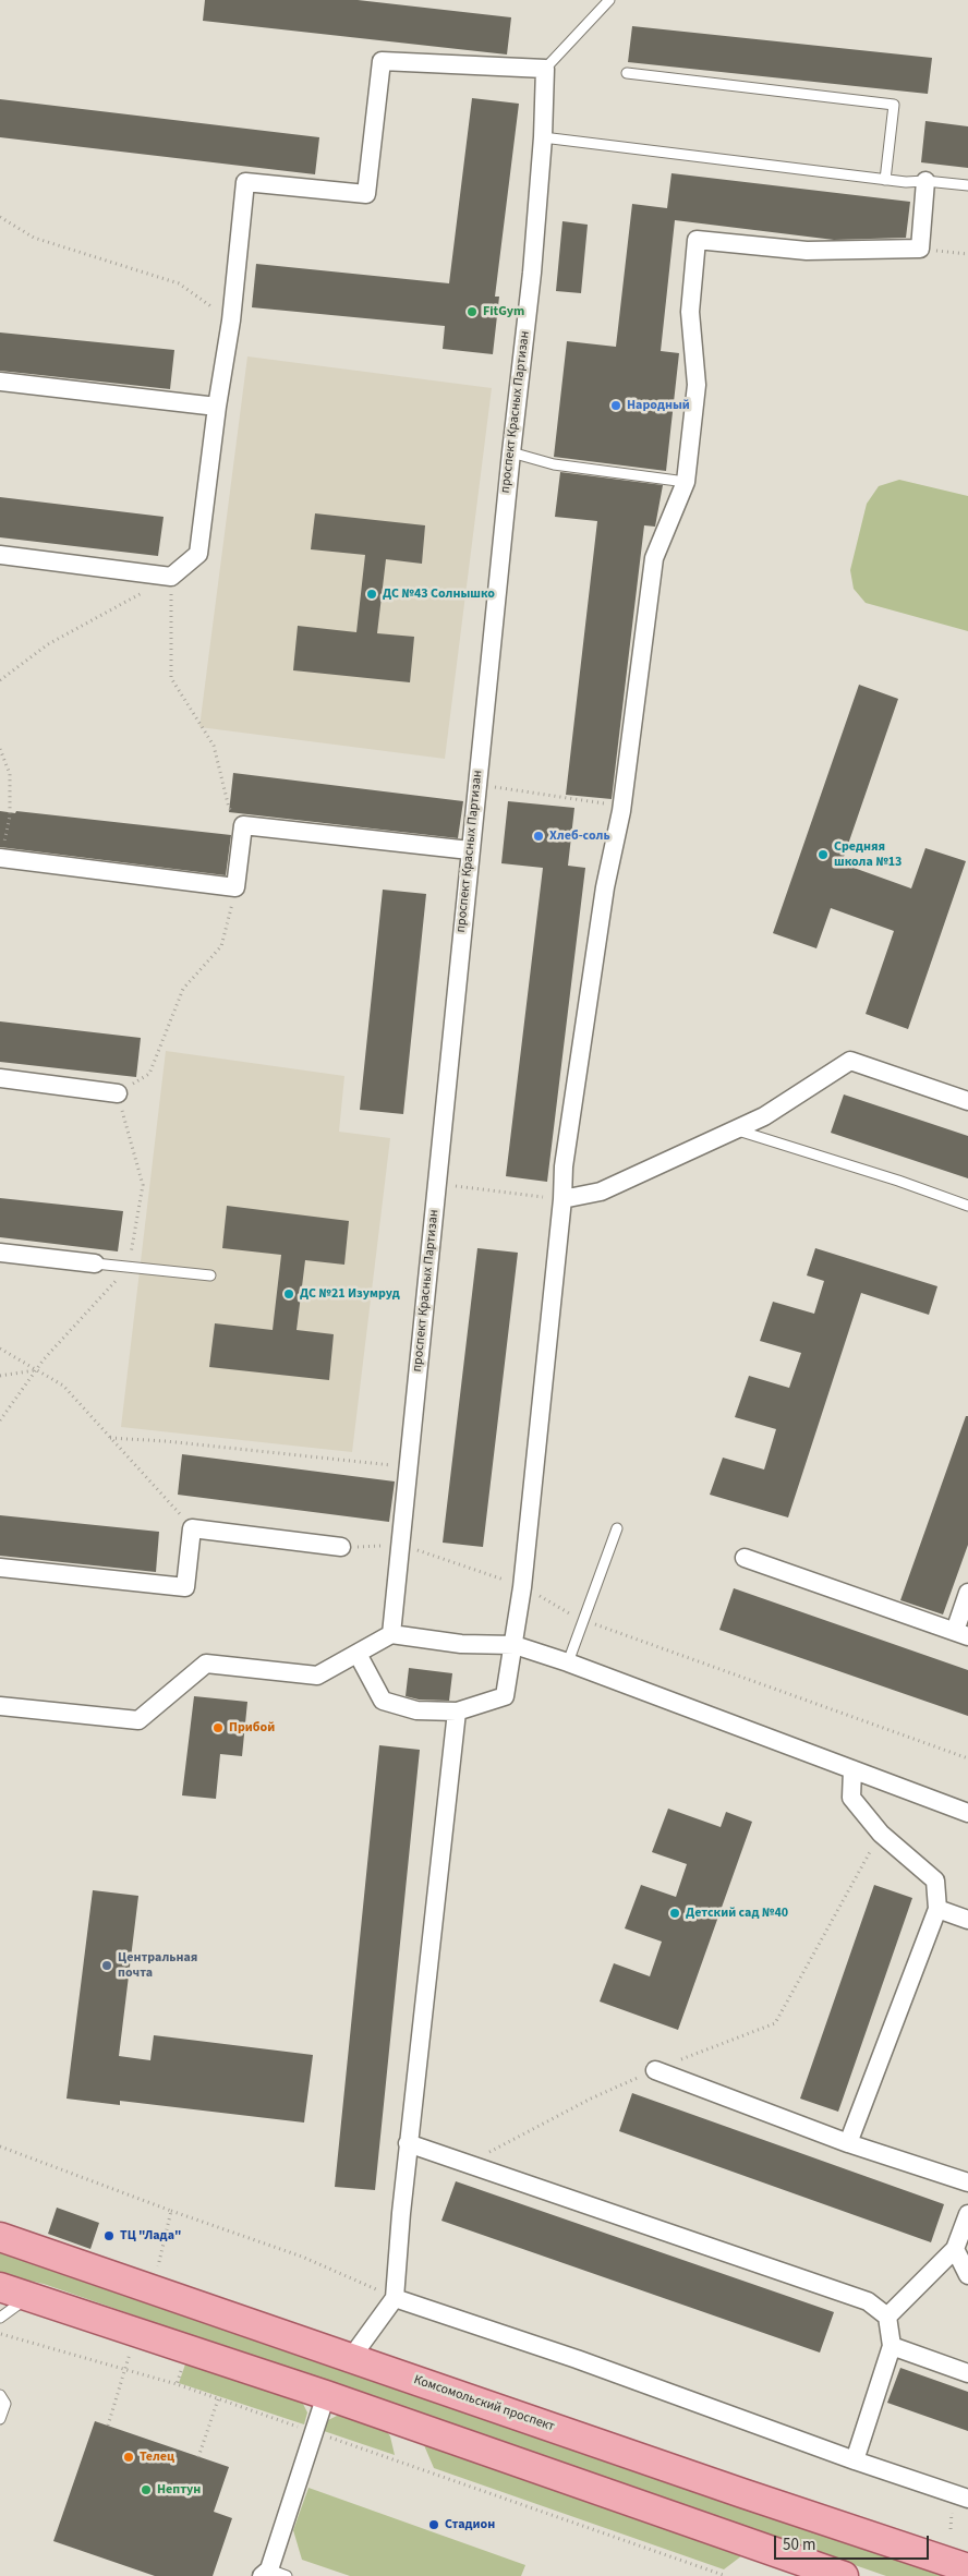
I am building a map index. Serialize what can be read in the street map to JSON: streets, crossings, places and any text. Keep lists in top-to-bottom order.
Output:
{
  "streets": {
    "main road": ["Комсомольский проспект"],
    "street": ["проспект Красных Партизан"]
  },
  "places": [
    "FitGym",
    "Народный",
    "ДС №43 Солнышко",
    "Хлеб-соль",
    "Средняя школа №13",
    "ДС №21 Изумруд",
    "Прибой",
    "Детский сад №40",
    "Центральная почта",
    "ТЦ \"Лада\"",
    "Телец",
    "Нептун",
    "Стадион"
  ],
  "scale_bar": "50 m"
}
